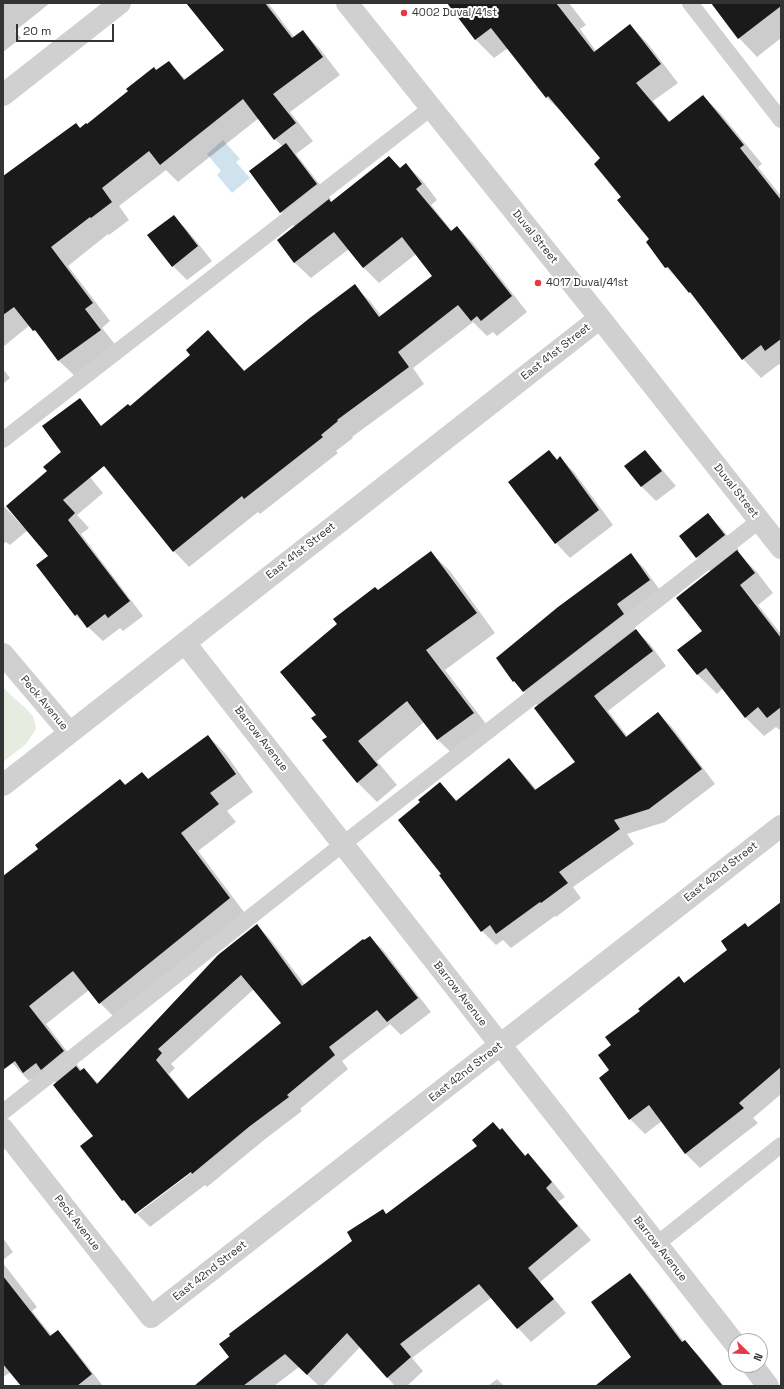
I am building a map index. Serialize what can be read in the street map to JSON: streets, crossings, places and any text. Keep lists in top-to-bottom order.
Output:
{
  "streets": {
    "street": [
      "Duval Street",
      "East 41st Street",
      "Peck Avenue",
      "Barrow Avenue",
      "East 42nd Street"
    ]
  },
  "crossings": [
    ["Duval Street", "East 41st Street"],
    ["East 41st Street", "Peck Avenue"],
    ["East 41st Street", "Barrow Avenue"],
    ["Peck Avenue", "East 42nd Street"],
    ["Barrow Avenue", "East 42nd Street"]
  ],
  "places": ["4002 Duval/41st", "4017 Duval/41st"],
  "scale_bar": "20 m",
  "north": "bottom right"
}
